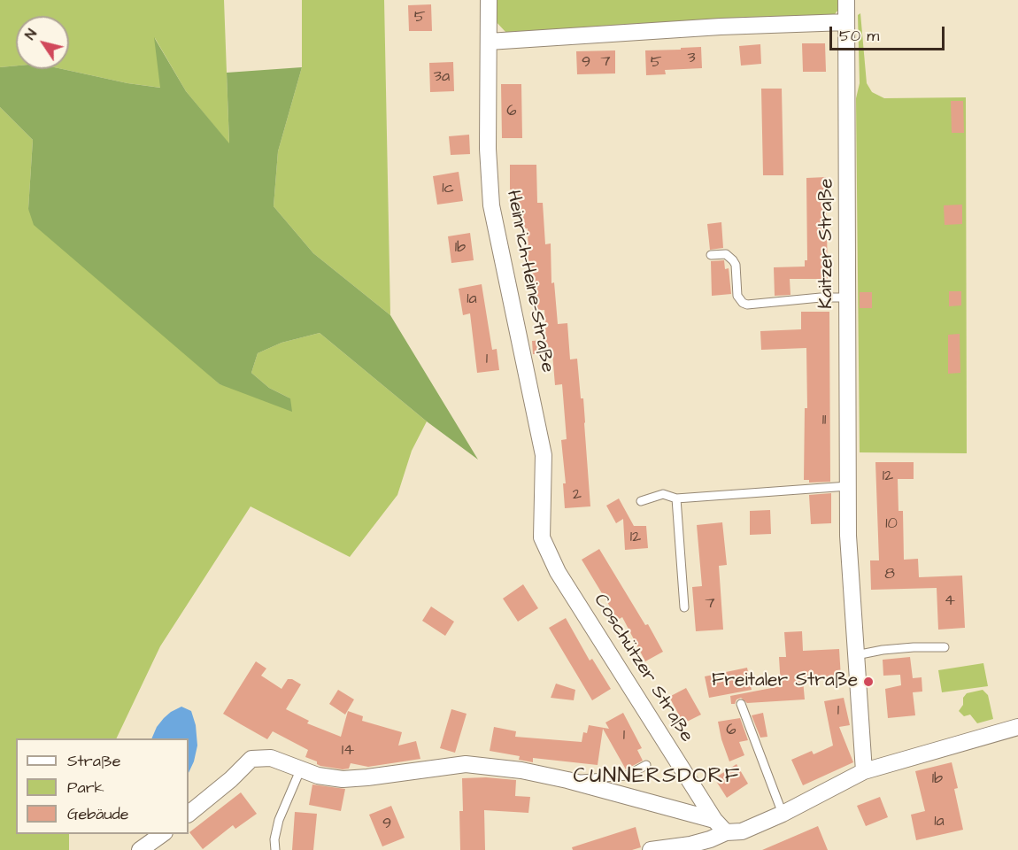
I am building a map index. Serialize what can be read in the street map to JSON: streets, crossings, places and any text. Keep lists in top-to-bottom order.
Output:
{
  "streets": {
    "street": ["Kaitzer Straße", "Heinrich-Heine-Straße", "Coschützer Straße"]
  },
  "crossings": [
    ["Heinrich-Heine-Straße", "Coschützer Straße"]
  ],
  "districts": ["CUNNERSDORF"],
  "places": ["Freitaler Straße"],
  "house_numbers": [
    "5",
    "3",
    "7",
    "9",
    "5",
    "3a",
    "6",
    "1c",
    "1b",
    "1a",
    "1",
    "11",
    "12",
    "2",
    "10",
    "12",
    "8",
    "4",
    "7",
    "1",
    "6",
    "1",
    "14",
    "1b",
    "1a",
    "9"
  ],
  "legend": ["Straße", "Park", "Gebäude"],
  "scale_bar": "50 m",
  "north": "top left"
}
